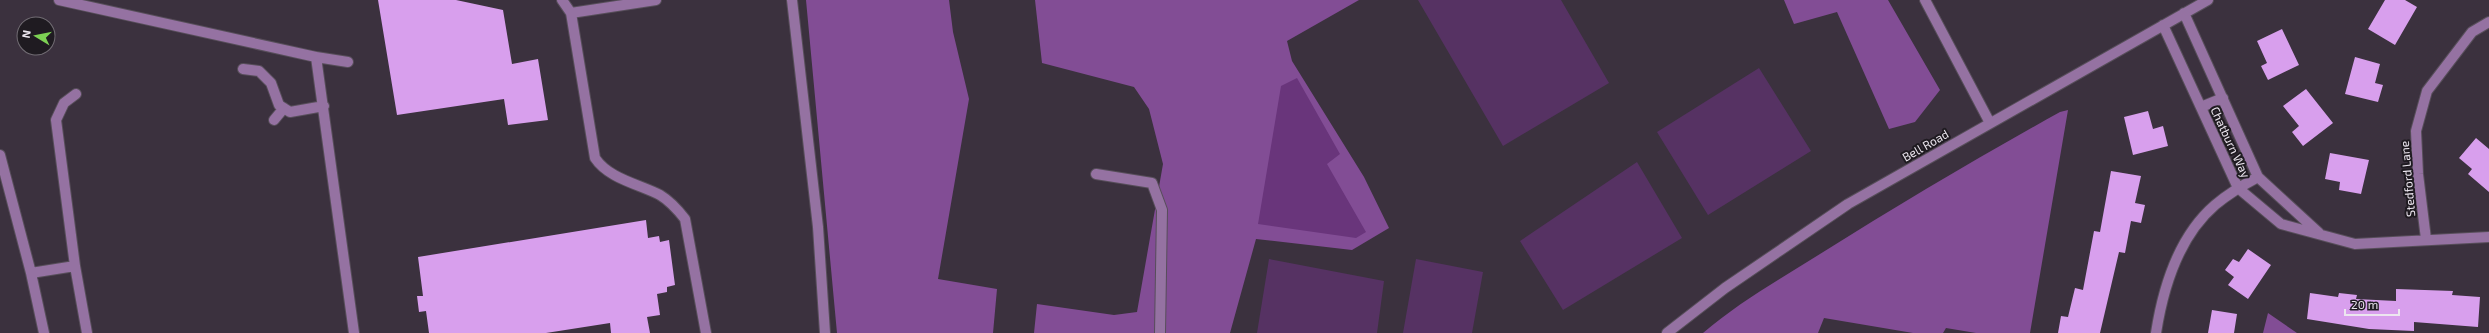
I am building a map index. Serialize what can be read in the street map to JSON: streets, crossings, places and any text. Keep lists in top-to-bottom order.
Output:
{
  "streets": {
    "street": ["Chatburn Way", "Bell Road", "Stedford Lane"]
  },
  "crossings": [
    ["Chatburn Way", "Bell Road"],
    ["Chatburn Way", "Stedford Lane"]
  ],
  "scale_bar": "20 m",
  "north": "left"
}
